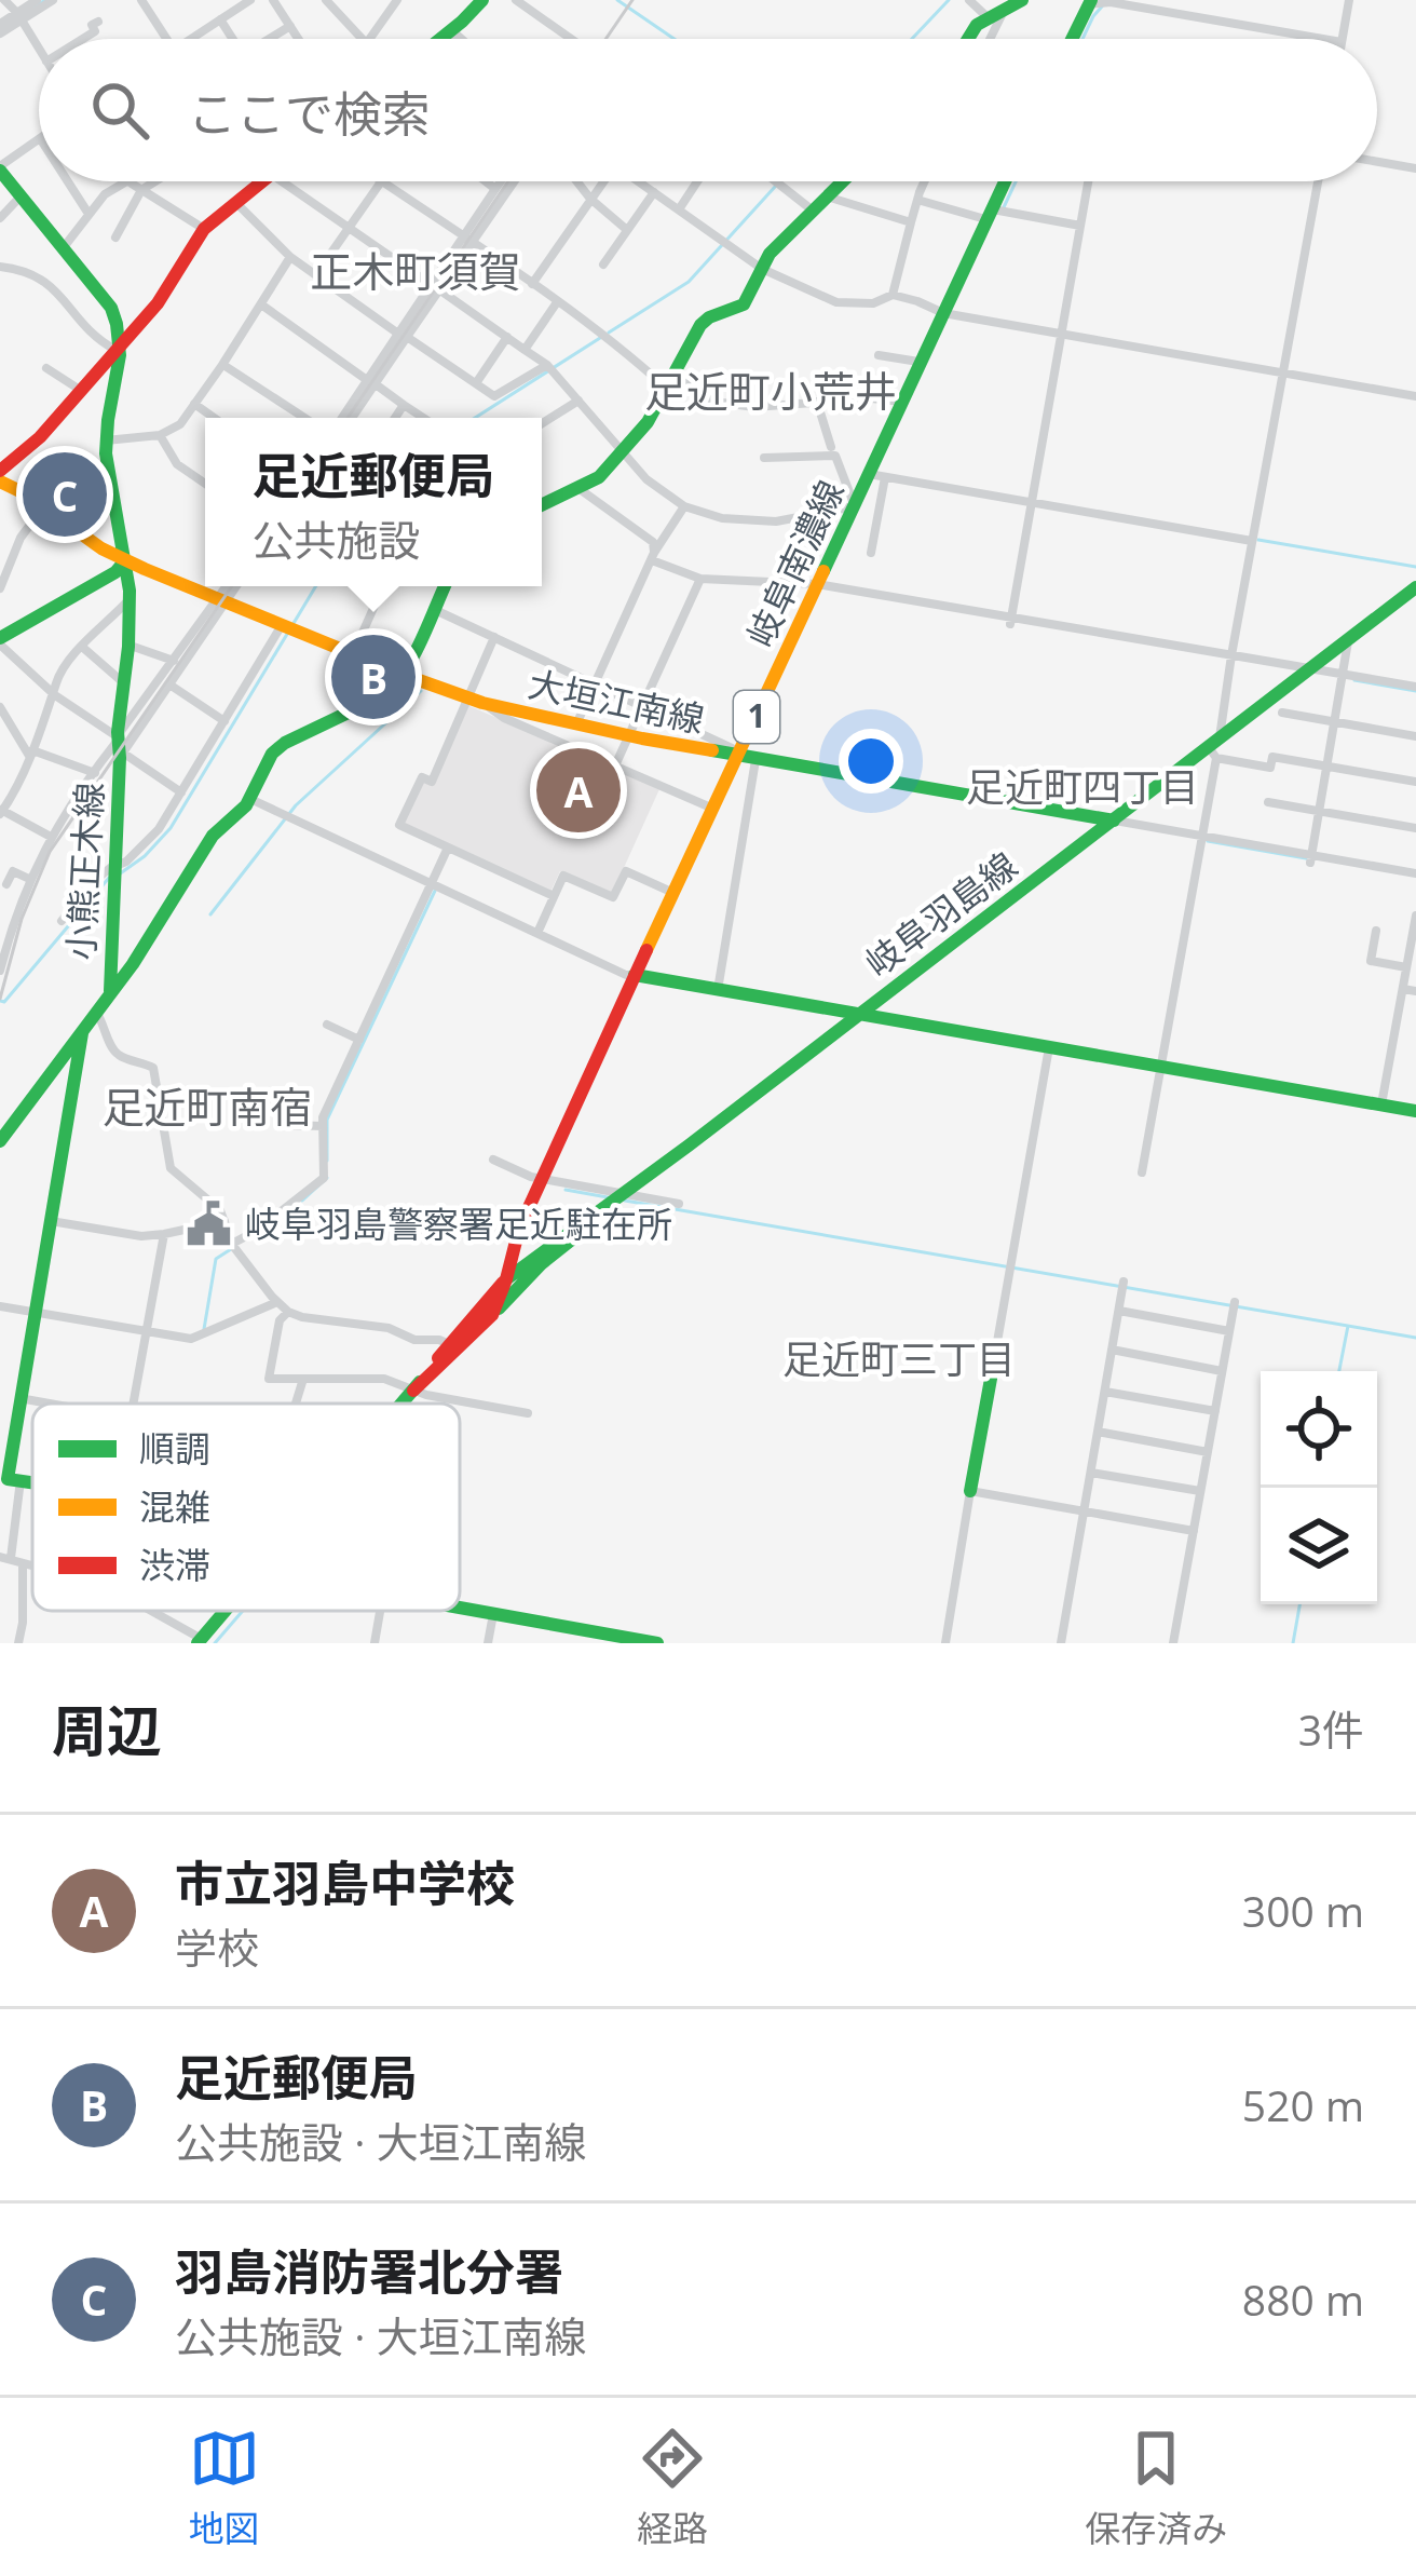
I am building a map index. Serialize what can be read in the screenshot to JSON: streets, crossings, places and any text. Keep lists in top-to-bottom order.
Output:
{
  "streets": {
    "main road": [
      "岐阜南濃線",
      "大垣江南線",
      "1",
      "小熊正木線",
      "岐阜羽島線"
    ]
  },
  "crossings": [
    ["岐阜南濃線", "大垣江南線"],
    ["岐阜南濃線", "岐阜羽島線"],
    ["大垣江南線", "小熊正木線"],
    ["大垣江南線", "岐阜羽島線"]
  ],
  "districts": [
    "正木町須賀",
    "足近町小荒井",
    "足近町四丁目",
    "足近町南宿",
    "足近町三丁目"
  ],
  "places": {
    "public building": ["岐阜羽島警察署足近駐在所"]
  },
  "legend": ["順調", "混雑", "渋滞"],
  "page": {
    "search": "ここで検索",
    "popup": ["足近郵便局", "公共施設"],
    "pins": ["C", "B", "A"],
    "heading": ["周辺", "3件"],
    "list": [
      {
        "mark": "A",
        "name": "市立羽島中学校",
        "note": "学校",
        "value": "300 m"
      },
      {
        "mark": "B",
        "name": "足近郵便局",
        "note": "公共施設 · 大垣江南線",
        "value": "520 m"
      },
      {
        "mark": "C",
        "name": "羽島消防署北分署",
        "note": "公共施設 · 大垣江南線",
        "value": "880 m"
      }
    ],
    "nav": ["地図", "経路", "保存済み"]
  }
}
